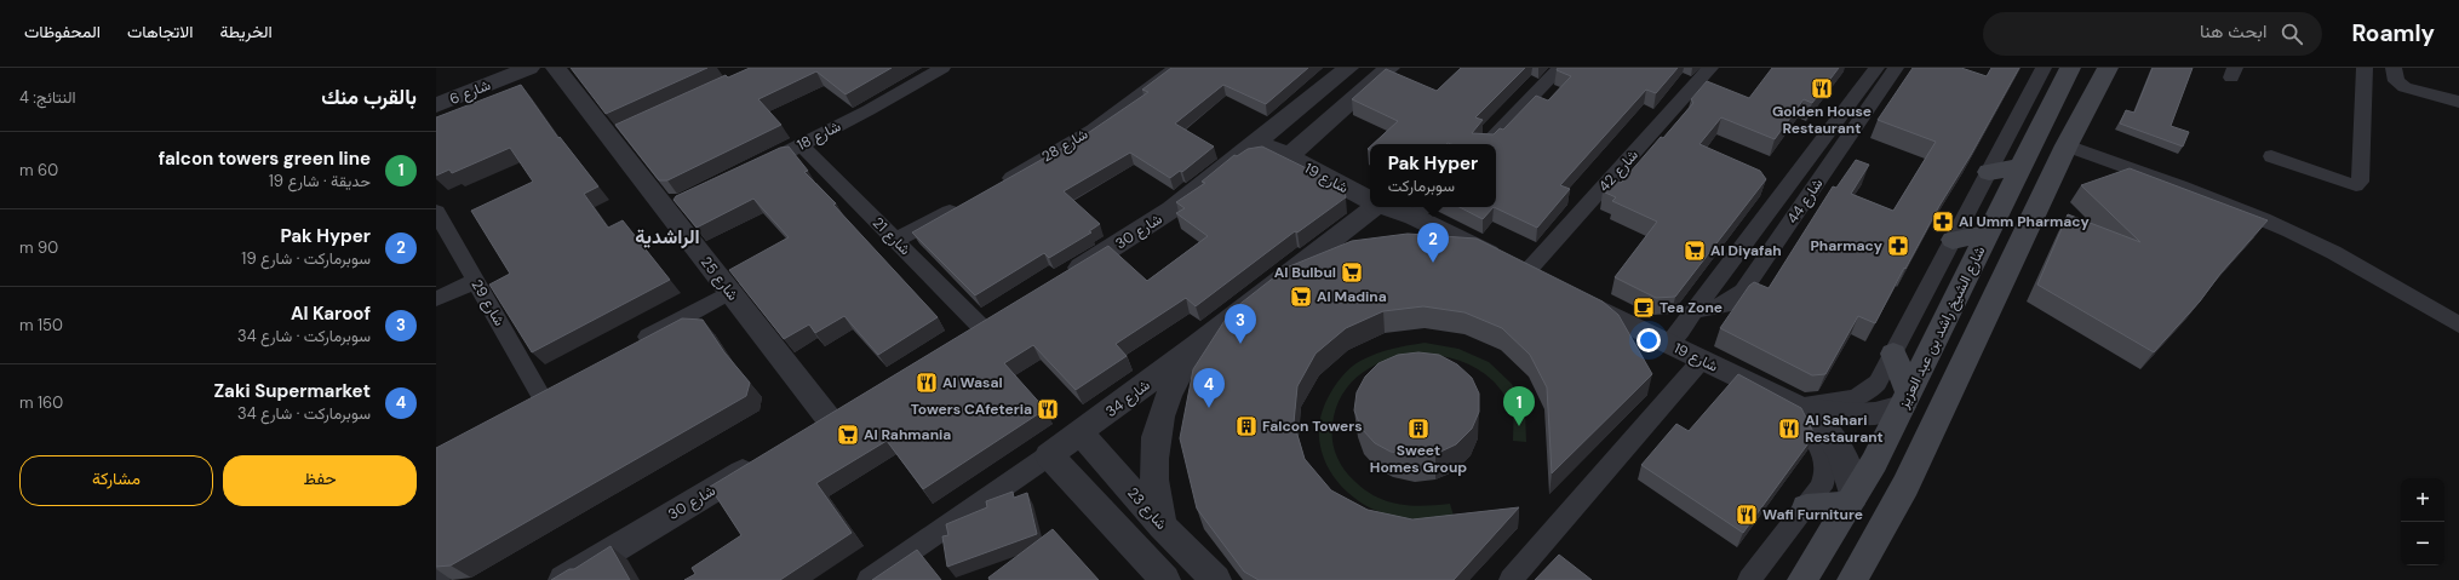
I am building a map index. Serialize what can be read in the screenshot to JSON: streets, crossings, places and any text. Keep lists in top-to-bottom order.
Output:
{
  "streets": {
    "main road": ["شارع الشيخ راشد بن عبد العزيز"],
    "street": [
      "شارع 6",
      "شارع 18",
      "شارع 28",
      "شارع 42",
      "شارع 19",
      "شارع 44",
      "شارع 30",
      "شارع 21",
      "شارع 25",
      "شارع 29",
      "شارع 34",
      "شارع 23"
    ]
  },
  "crossings": [
    ["شارع 18", "شارع 21"],
    ["شارع 42", "شارع 19"],
    ["شارع 19", "شارع 44"],
    ["شارع 19", "شارع 30"],
    ["شارع 19", "شارع الشيخ راشد بن عبد العزيز"],
    ["شارع 34", "شارع 23"]
  ],
  "districts": ["الراشدية"],
  "places": {
    "restaurant": [
      "Golden House Restaurant",
      "Al Wasal",
      "Towers CAfeteria",
      "Al Sahari Restaurant",
      "Wafi Furniture"
    ],
    "pharmacy": ["Al Umm Pharmacy", "Pharmacy"],
    "supermarket": [
      "Al Diyafah",
      "Al Bulbul",
      "Al Madina",
      "Al Rahmania"
    ],
    "cafe": ["Tea Zone"],
    "building": ["Falcon Towers", "Sweet Homes Group"]
  },
  "page": {
    "header": "Roamly",
    "search": "ابحث هنا",
    "nav": ["الخريطة", "الاتجاهات", "المحفوظات"],
    "heading": ["بالقرب منك", "النتائج: 4"],
    "list": [
      {
        "mark": "1",
        "name": "falcon towers green line",
        "note": "حديقة · شارع 19",
        "value": "60 m"
      },
      {
        "mark": "2",
        "name": "Pak Hyper",
        "note": "سوبرماركت · شارع 19",
        "value": "90 m"
      },
      {
        "mark": "3",
        "name": "Al Karoof",
        "note": "سوبرماركت · شارع 34",
        "value": "150 m"
      },
      {
        "mark": "4",
        "name": "Zaki Supermarket",
        "note": "سوبرماركت · شارع 34",
        "value": "160 m"
      }
    ],
    "popup": ["Pak Hyper", "سوبرماركت"],
    "pins": [
      "2",
      "3",
      "4",
      "1"
    ],
    "buttons": ["حفظ", "مشاركة"],
    "map_buttons": ["+", "−"]
  }
}
